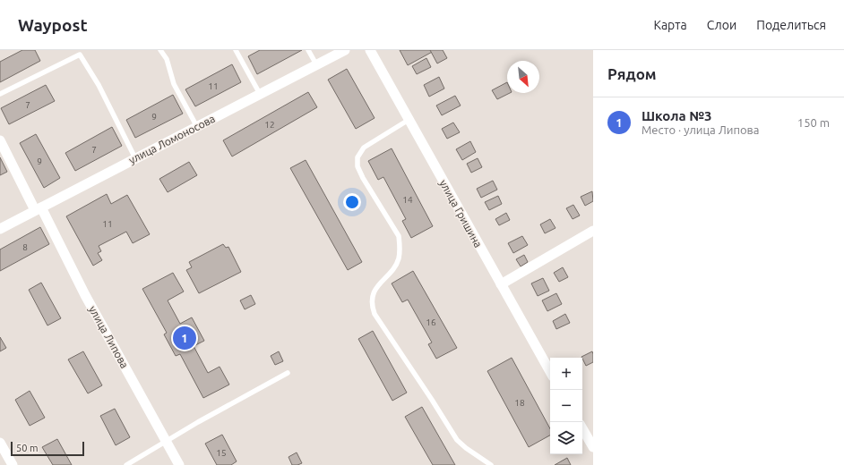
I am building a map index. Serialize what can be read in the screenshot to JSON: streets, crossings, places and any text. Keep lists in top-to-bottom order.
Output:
{
  "streets": {
    "street": ["улица Ломоносова", "улица Гришина", "улица Липова"]
  },
  "crossings": [
    ["улица Ломоносова", "улица Липова"]
  ],
  "house_numbers": [
    "11",
    "7",
    "9",
    "12",
    "7",
    "9",
    "14",
    "11",
    "8",
    "16",
    "18",
    "15"
  ],
  "scale_bar": "50 m",
  "north": "bottom right",
  "page": {
    "header": "Waypost",
    "nav": ["Карта", "Слои", "Поделиться"],
    "heading": "Рядом",
    "list": [
      {
        "mark": "1",
        "name": "Школа №3",
        "note": "Место · улица Липова",
        "value": "150 m"
      }
    ],
    "pins": "1",
    "map_buttons": ["+", "−"],
    "scale": "50 m"
  }
}
